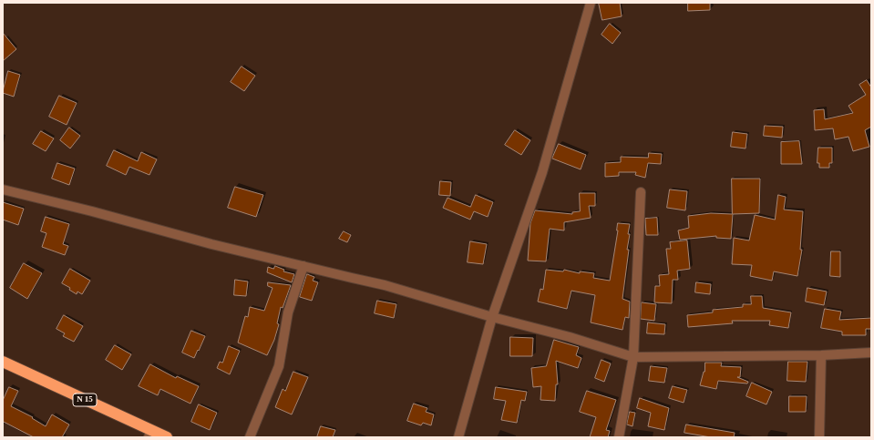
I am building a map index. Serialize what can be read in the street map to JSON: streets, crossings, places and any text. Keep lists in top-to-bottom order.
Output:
{
  "streets": {
    "highway": ["N 15"]
  }
}
